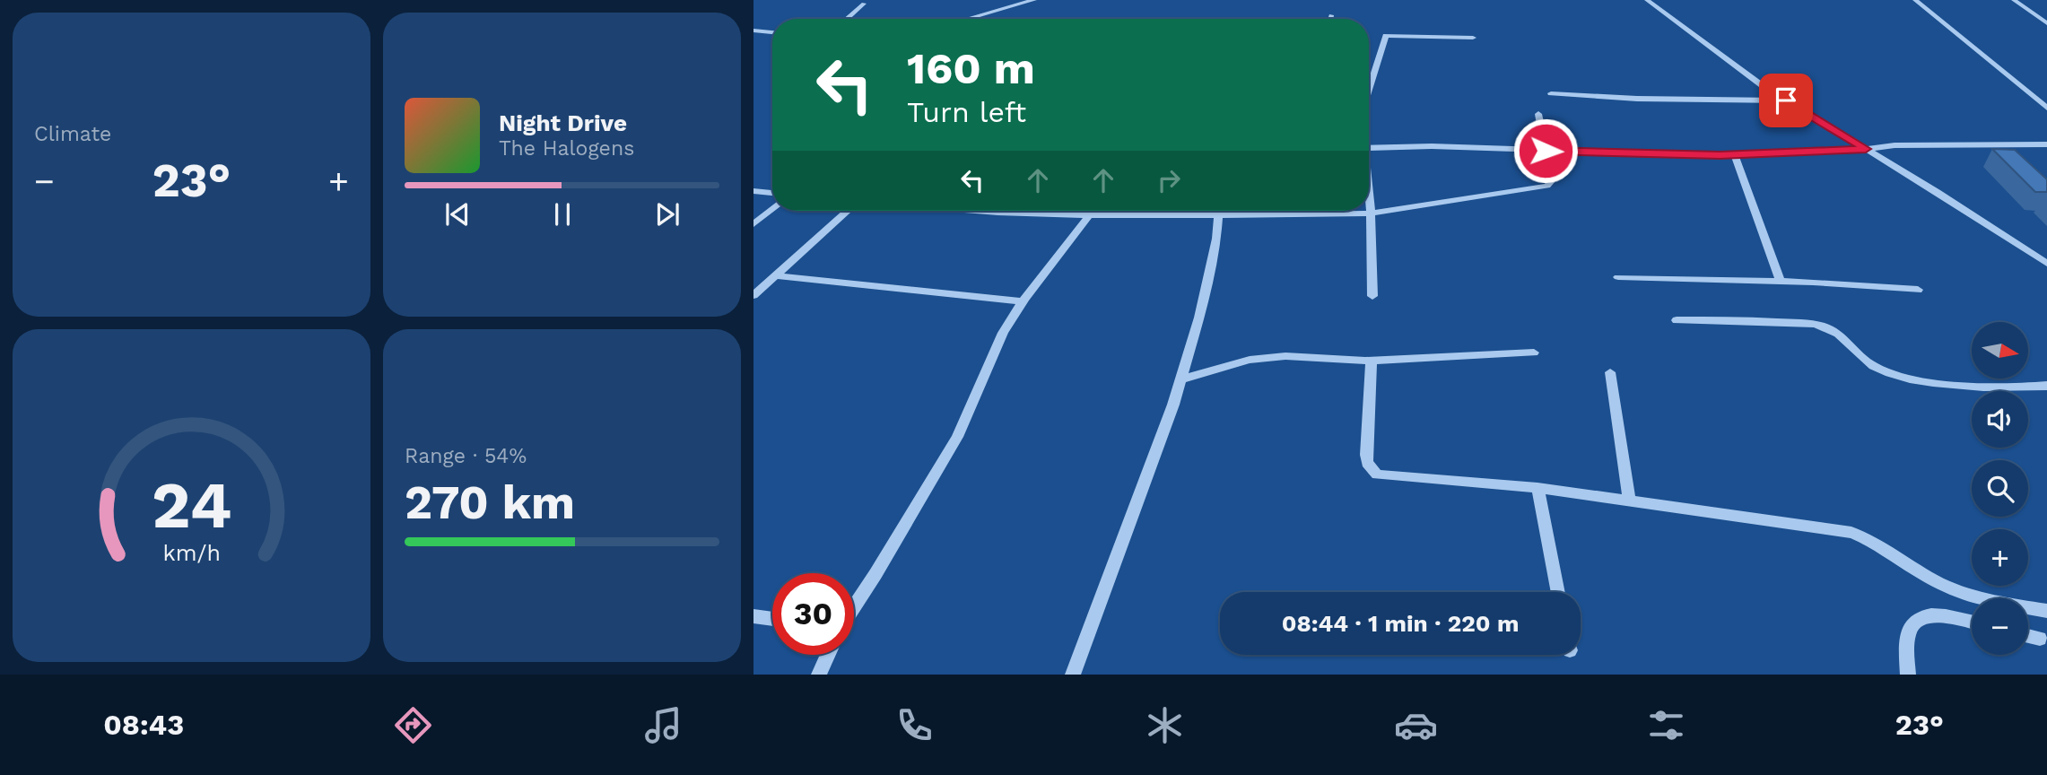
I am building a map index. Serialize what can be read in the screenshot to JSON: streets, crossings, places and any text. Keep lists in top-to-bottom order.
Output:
{
  "north": "right",
  "page": {
    "tile": [
      "Climate",
      ["Range · 54%", "270 km"]
    ],
    "turn": ["160 m", "Turn left"],
    "song": ["Night Drive", "The Halogens"],
    "heat": ["−", "23°", "+"],
    "map_buttons": ["+", "−"],
    "limit": "30",
    "trip": "08:44 · 1 min · 220 m",
    "tabs": ["08:43", "23°"],
    "gauge": ["24", "km/h"]
  }
}
